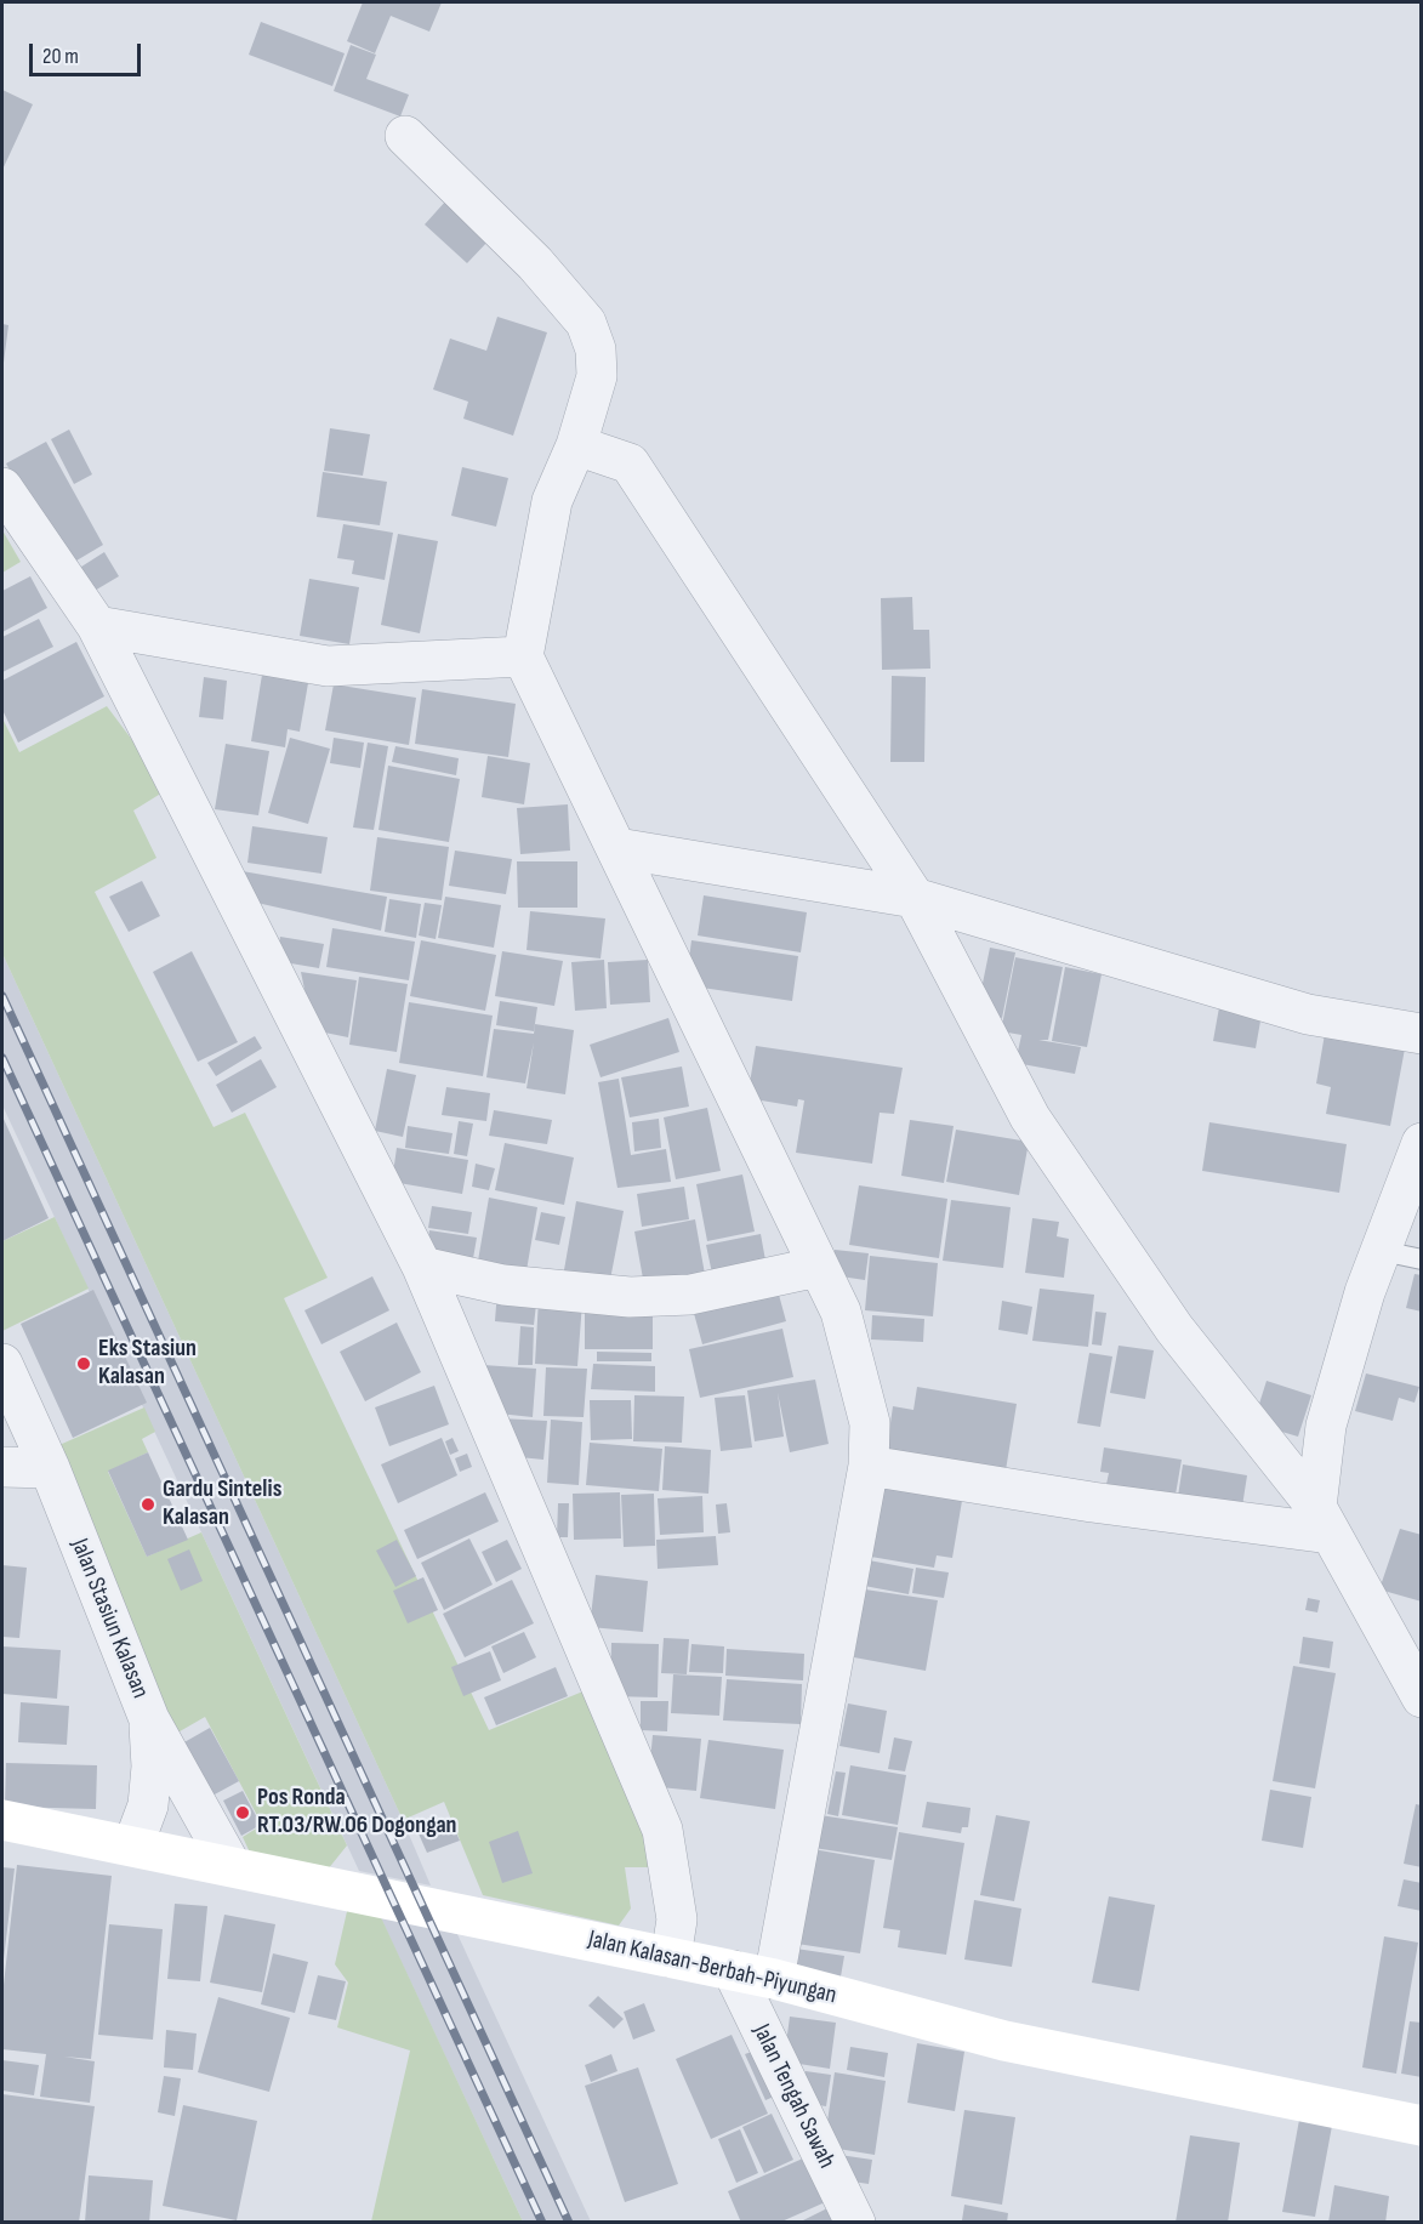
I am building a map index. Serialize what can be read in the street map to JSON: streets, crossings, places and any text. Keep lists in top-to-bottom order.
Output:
{
  "streets": {
    "street": ["Jalan Stasiun Kalasan", "Jalan Kalasan-Berbah-Piyungan", "Jalan Tengah Sawah"]
  },
  "crossings": [
    ["Jalan Stasiun Kalasan", "Jalan Kalasan-Berbah-Piyungan"],
    ["Jalan Kalasan-Berbah-Piyungan", "Jalan Tengah Sawah"]
  ],
  "places": ["Eks Stasiun Kalasan", "Gardu Sintelis Kalasan", "Pos Ronda RT.03/RW.06 Dogongan"],
  "scale_bar": "20 m"
}
